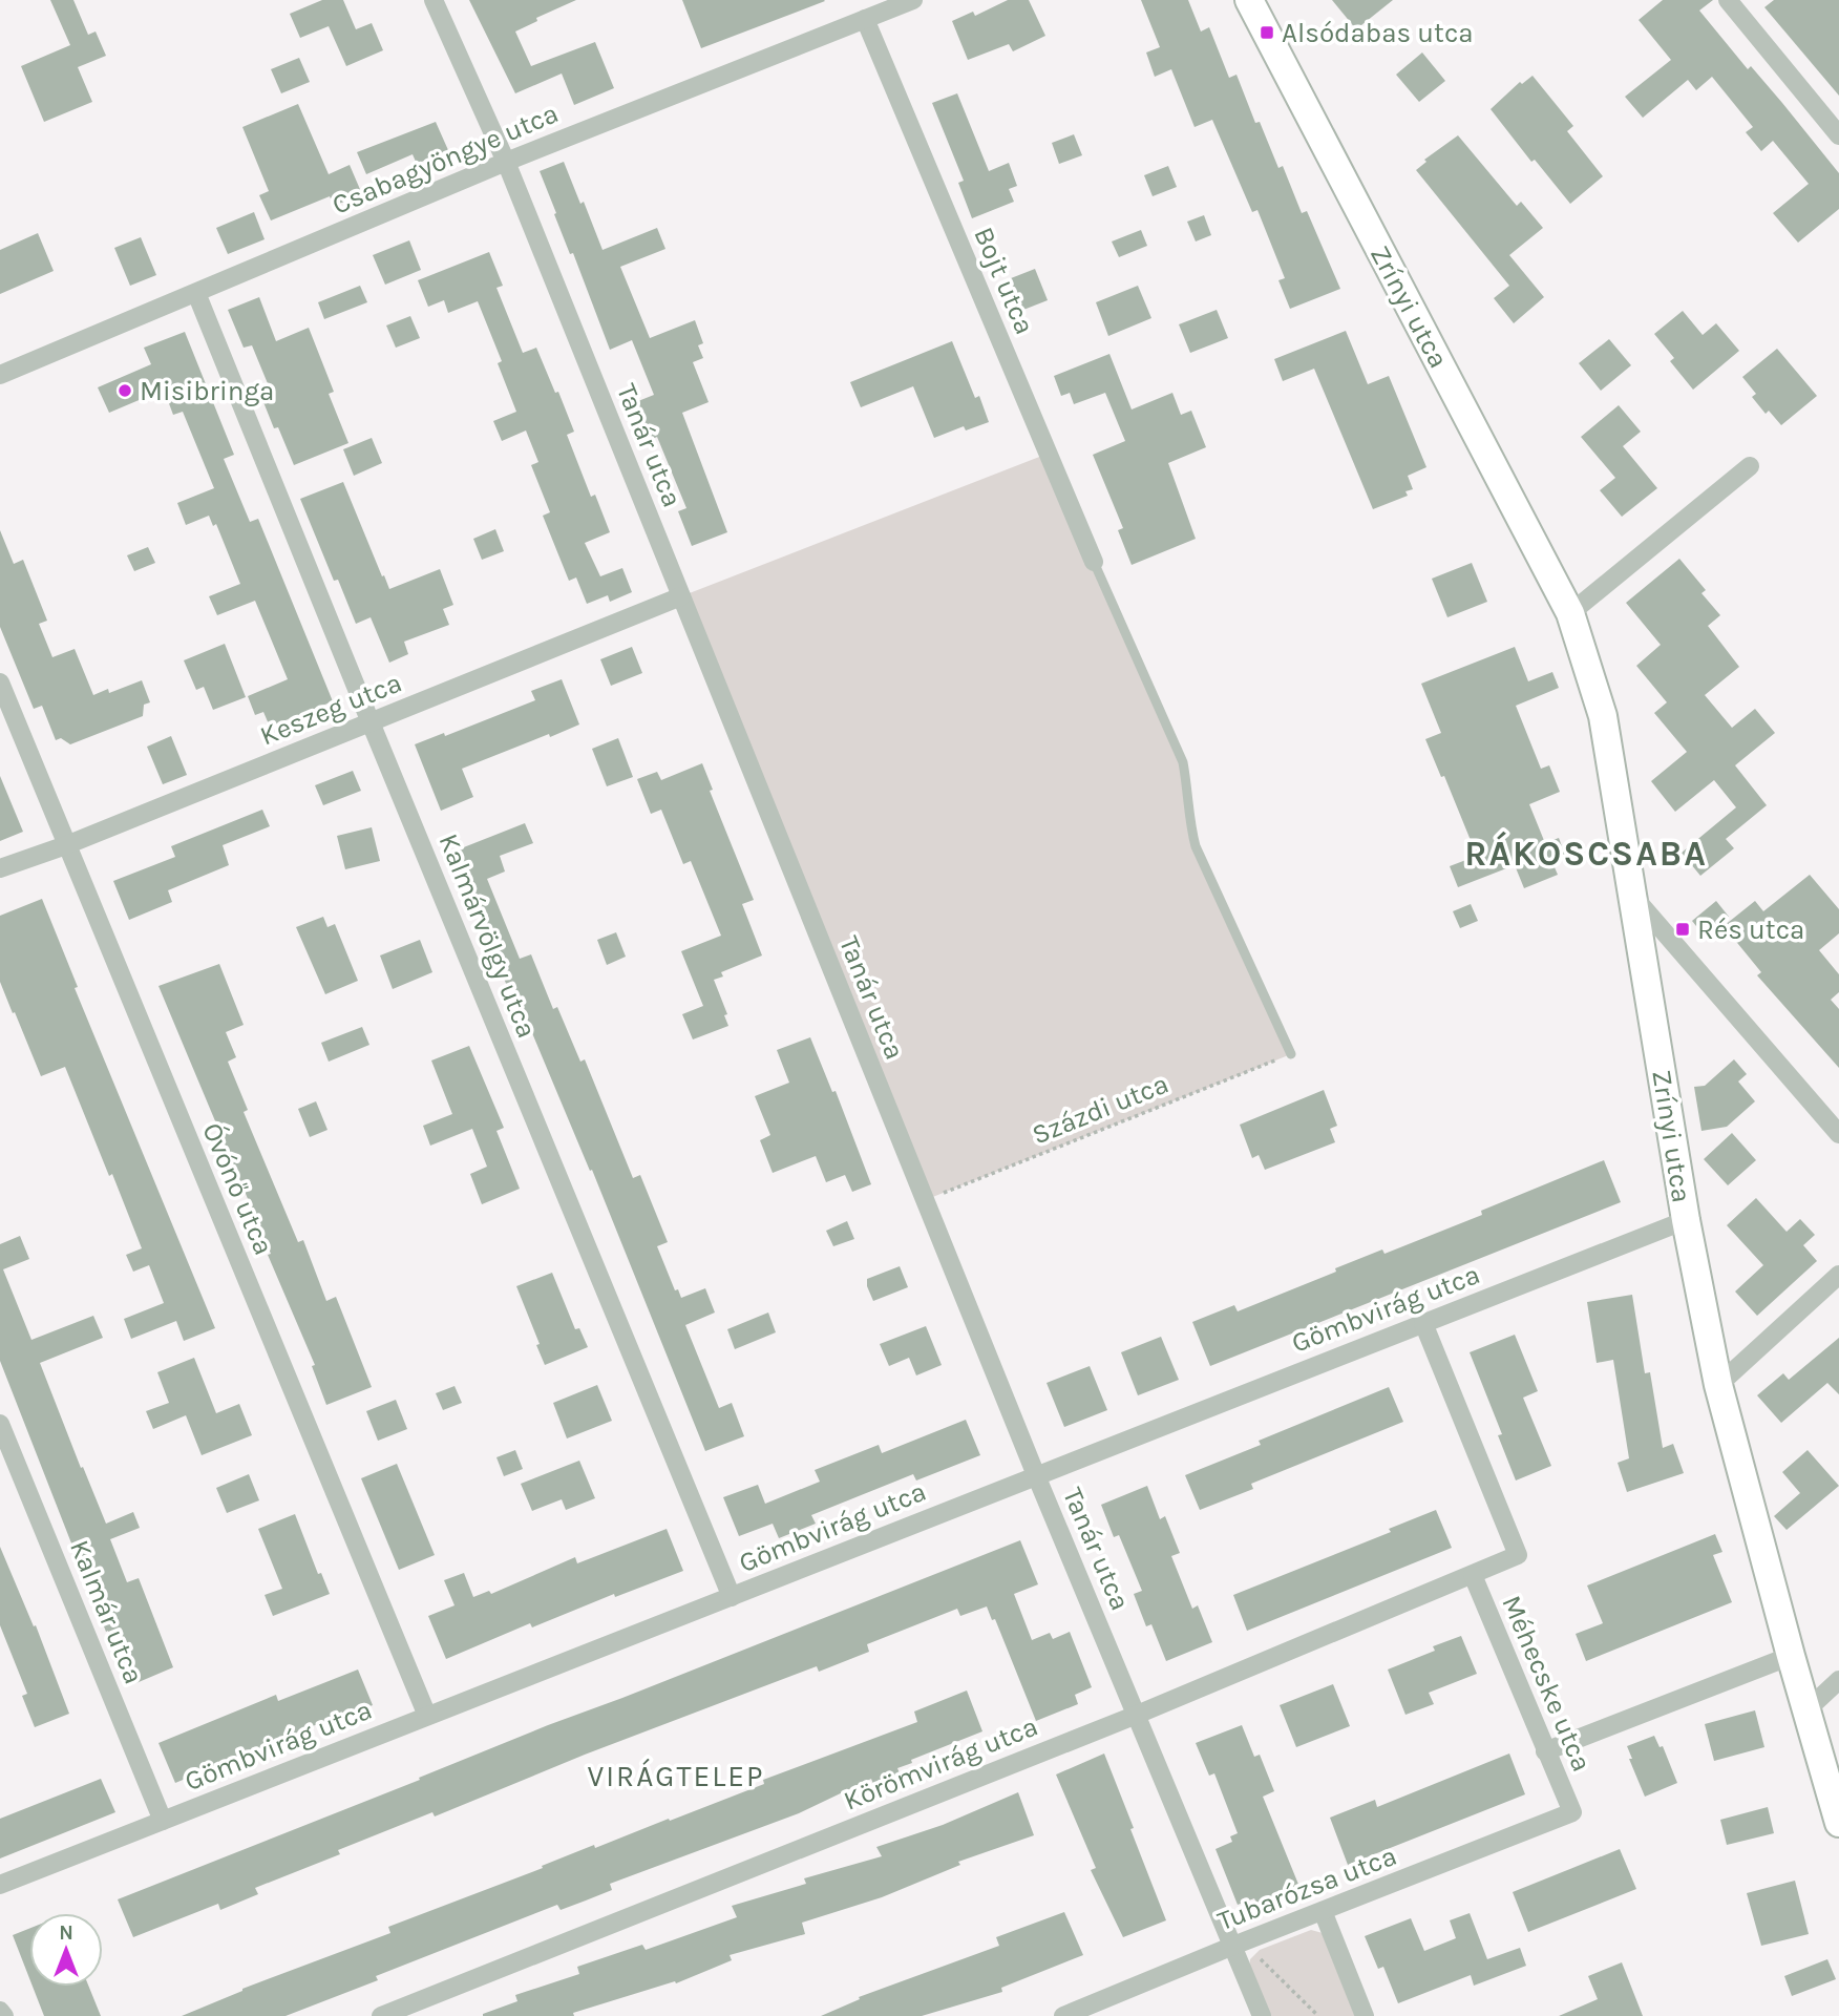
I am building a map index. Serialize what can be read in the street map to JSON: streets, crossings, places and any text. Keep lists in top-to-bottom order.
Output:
{
  "streets": {
    "main road": ["Zrínyi utca"],
    "street": [
      "Csabagyöngye utca",
      "Bojt utca",
      "Tanár utca",
      "Keszeg utca",
      "Kalmárvölgy utca",
      "Óvónő utca",
      "Gömbvirág utca",
      "Kalmár utca",
      "Méhecske utca",
      "Körömvirág utca",
      "Tubarózsa utca"
    ],
    "path": ["Százdi utca"]
  },
  "crossings": [
    ["Csabagyöngye utca", "Bojt utca"],
    ["Csabagyöngye utca", "Tanár utca"],
    ["Csabagyöngye utca", "Kalmárvölgy utca"],
    ["Zrínyi utca", "Gömbvirág utca"],
    ["Tanár utca", "Keszeg utca"],
    ["Tanár utca", "Százdi utca"],
    ["Tanár utca", "Gömbvirág utca"],
    ["Tanár utca", "Körömvirág utca"],
    ["Tanár utca", "Tubarózsa utca"],
    ["Keszeg utca", "Kalmárvölgy utca"],
    ["Keszeg utca", "Óvónő utca"],
    ["Kalmárvölgy utca", "Gömbvirág utca"],
    ["Óvónő utca", "Gömbvirág utca"],
    ["Gömbvirág utca", "Kalmár utca"],
    ["Gömbvirág utca", "Méhecske utca"],
    ["Méhecske utca", "Körömvirág utca"],
    ["Méhecske utca", "Tubarózsa utca"]
  ],
  "districts": ["RÁKOSCSABA", "VIRÁGTELEP"],
  "places": {
    "transit": ["Alsódabas utca", "Rés utca"],
    "other": ["Misibringa"]
  },
  "north": "top"
}
